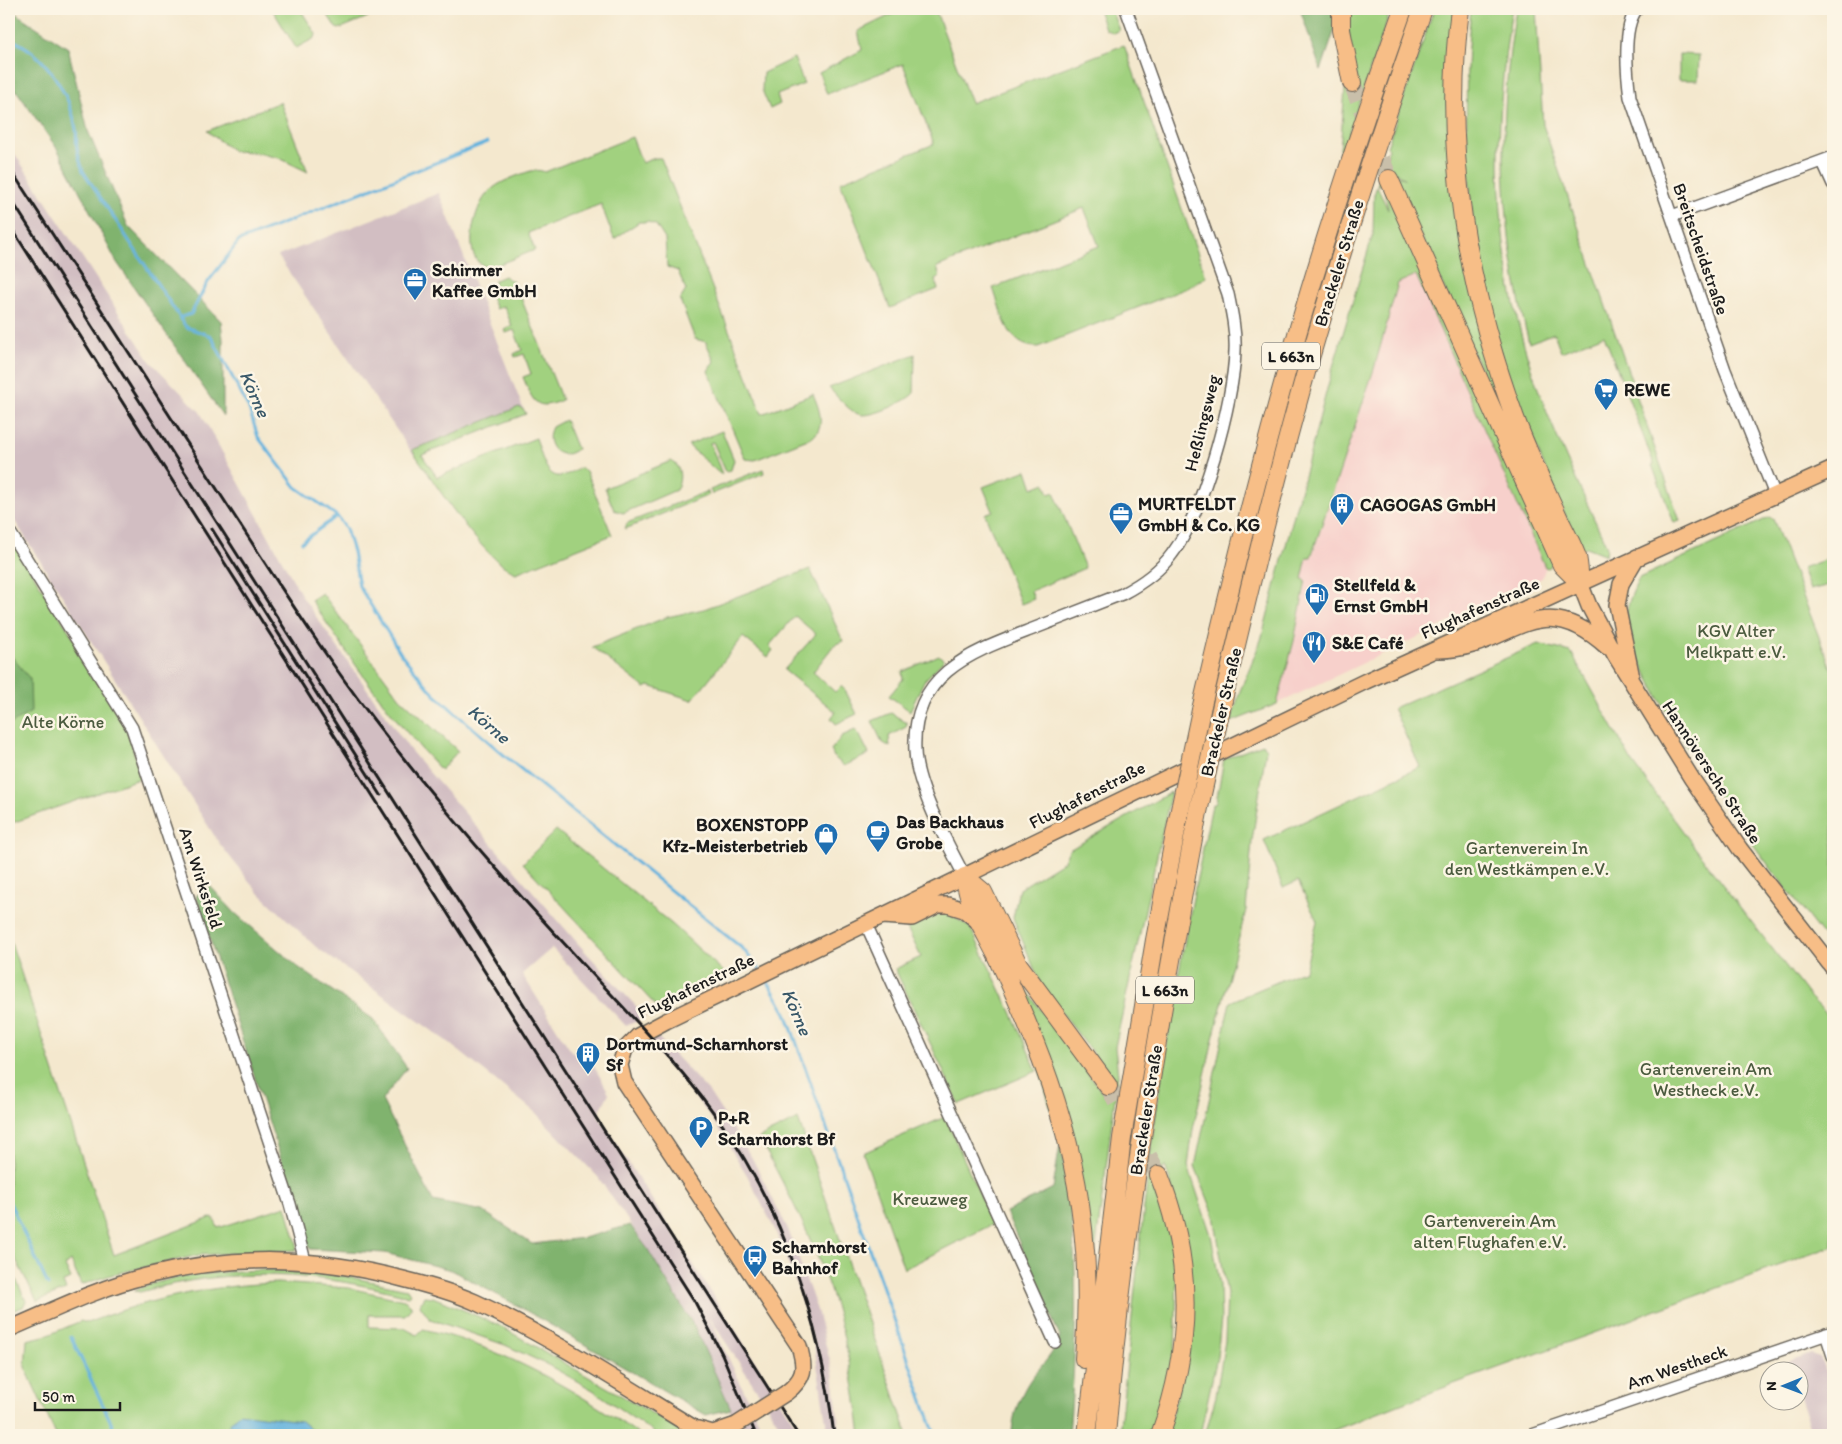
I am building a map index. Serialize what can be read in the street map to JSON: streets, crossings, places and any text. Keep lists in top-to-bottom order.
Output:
{
  "streets": {
    "highway": ["Brackeler Straße", "L 663n"],
    "main road": ["Flughafenstraße", "Hannöversche Straße"],
    "street": [
      "Breitscheidstraße",
      "Heßlingsweg",
      "Am Wirksfeld",
      "Am Westheck"
    ]
  },
  "crossings": [
    ["Breitscheidstraße", "Flughafenstraße"],
    ["Heßlingsweg", "Flughafenstraße"],
    ["Flughafenstraße", "Hannöversche Straße"],
    ["Flughafenstraße", "Am Wirksfeld"]
  ],
  "water": ["Körne"],
  "parks": [
    "KGV Alter Melkpatt e.V.",
    "Alte Körne",
    "Gartenverein In den Westkämpen e.V.",
    "Gartenverein Am Westheck e.V.",
    "Kreuzweg",
    "Gartenverein Am alten Flughafen e.V."
  ],
  "places": {
    "office": ["Schirmer Kaffee GmbH", "MURTFELDT GmbH & Co. KG"],
    "supermarket": ["REWE"],
    "building": ["CAGOGAS GmbH", "Dortmund-Scharnhorst Sf"],
    "fuel station": ["Stellfeld & Ernst GmbH"],
    "restaurant": ["S&E Café"],
    "cafe": ["Das Backhaus Grobe"],
    "shop": ["BOXENSTOPP Kfz-Meisterbetrieb"],
    "parking": ["P+R Scharnhorst Bf"],
    "bus stop": ["Scharnhorst Bahnhof"]
  },
  "scale_bar": "50 m",
  "north": "left"
}
